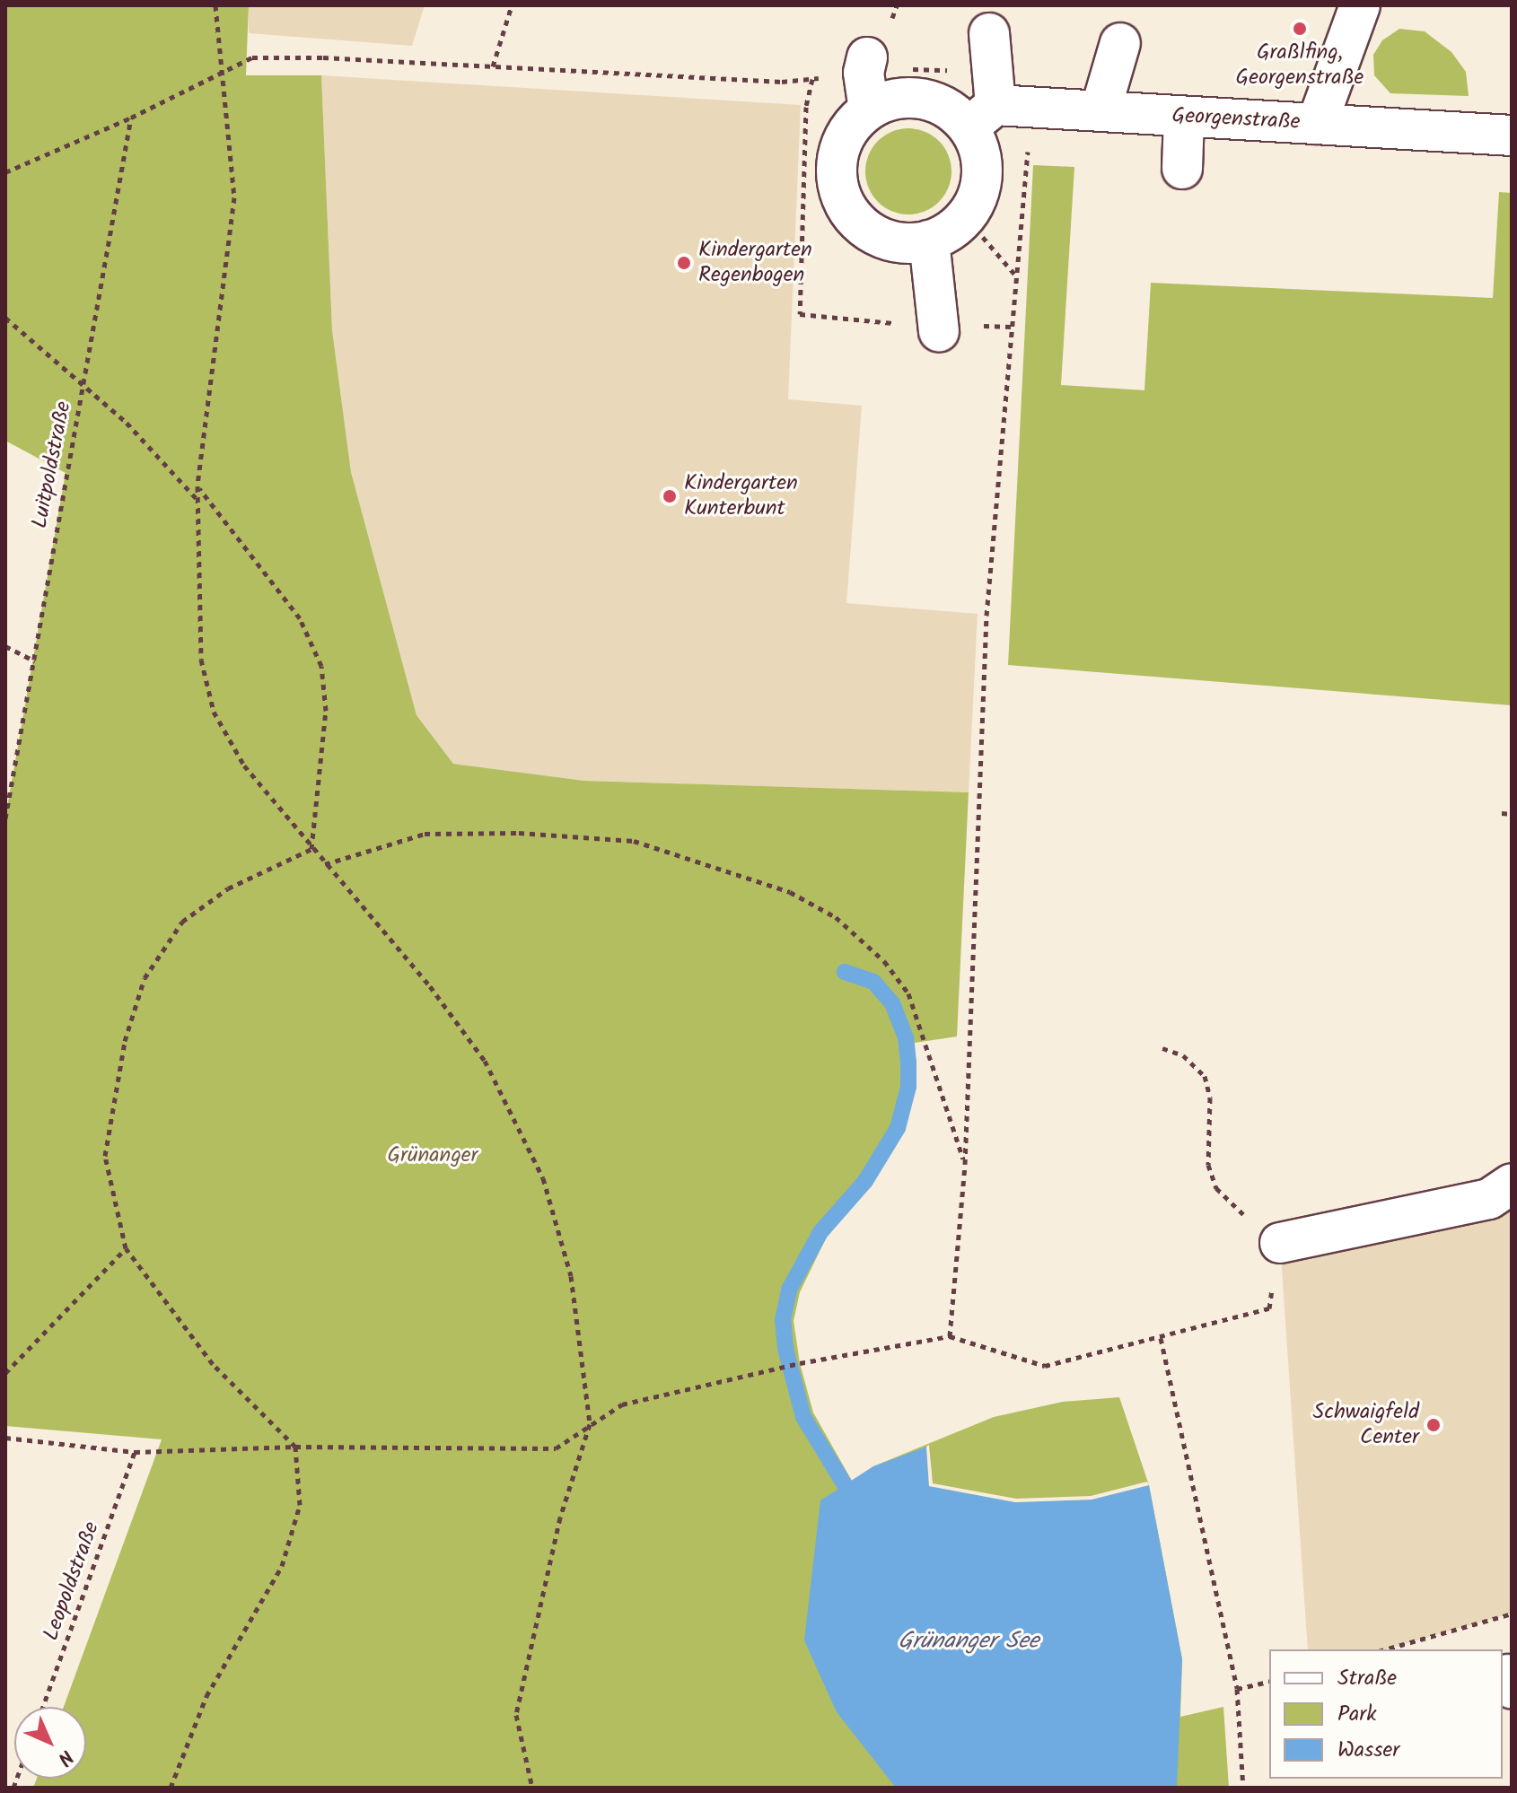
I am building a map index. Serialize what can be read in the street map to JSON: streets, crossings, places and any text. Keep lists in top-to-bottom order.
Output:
{
  "streets": {
    "street": ["Georgenstraße"],
    "path": ["Luitpoldstraße", "Leopoldstraße"]
  },
  "water": ["Grünanger See"],
  "parks": ["Grünanger"],
  "places": [
    "Graßlfing, Georgenstraße",
    "Kindergarten Regenbogen",
    "Kindergarten Kunterbunt",
    "Schwaigfeld Center"
  ],
  "legend": ["Straße", "Park", "Wasser"],
  "north": "bottom right"
}
